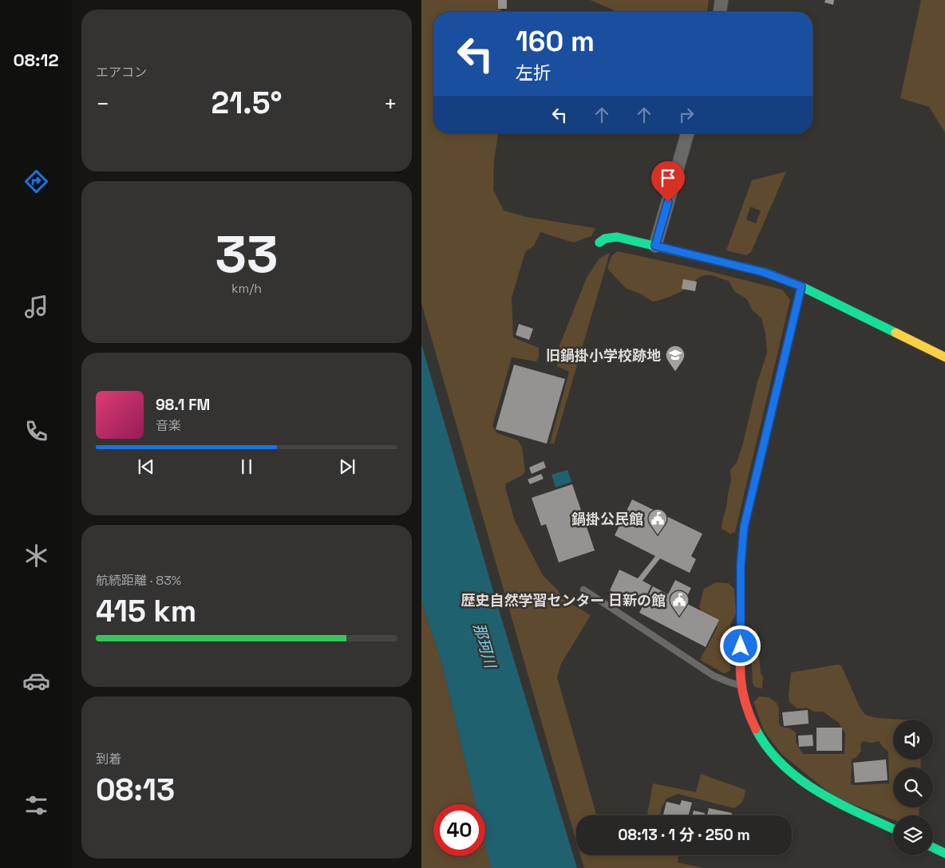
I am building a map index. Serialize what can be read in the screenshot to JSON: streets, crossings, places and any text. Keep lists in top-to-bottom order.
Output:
{
  "water": ["那珂川"],
  "places": {
    "school or university": ["旧鍋掛小学校跡地"],
    "public building": ["鍋掛公民館", "歴史自然学習センター 日新の館"]
  },
  "page": {
    "tabs": "08:12",
    "tile": [
      "エアコン",
      ["33", "km/h"],
      ["航続距離 · 83%", "415 km"],
      ["到着", "08:13"]
    ],
    "turn": ["160 m", "左折"],
    "heat": ["−", "21.5°", "+"],
    "song": ["98.1 FM", "音楽"],
    "limit": "40",
    "trip": "08:13 · 1 分 · 250 m"
  }
}
